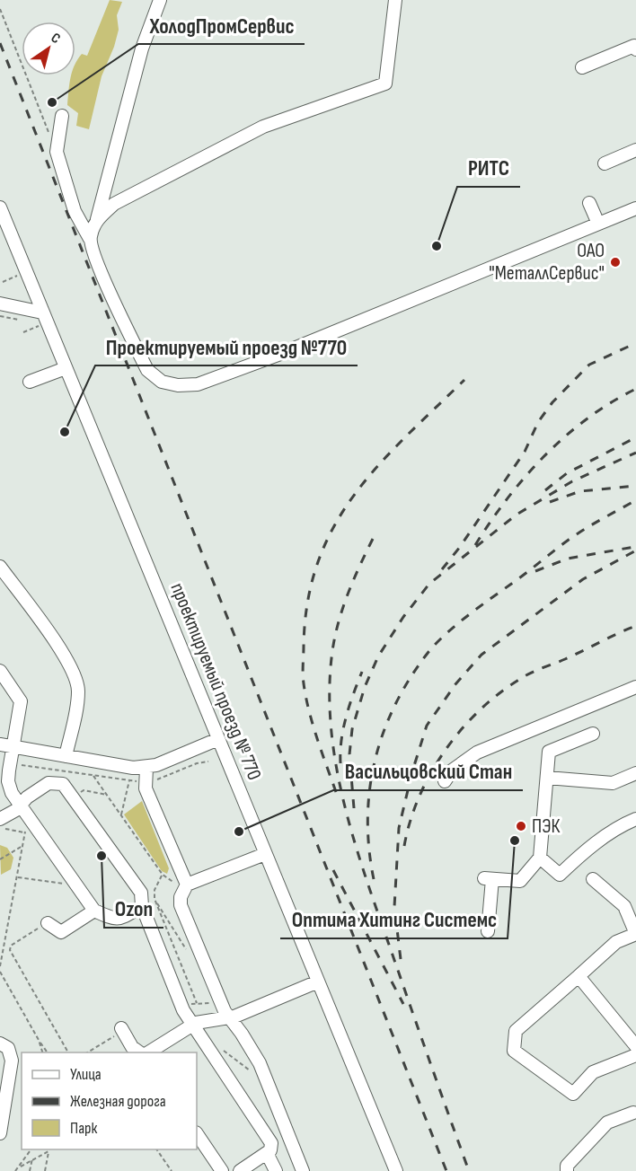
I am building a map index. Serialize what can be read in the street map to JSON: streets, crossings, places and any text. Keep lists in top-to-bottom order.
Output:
{
  "streets": {
    "street": ["проектируемый проезд № 770"]
  },
  "places": [
    "ХолодПромСервис",
    "РИТС",
    "ОАО \"МеталлСервис\"",
    "Проектируемый проезд №770",
    "ПЭК",
    "Васильцовский Стан",
    "Оптима Хитинг Системс",
    "Ozon"
  ],
  "legend": ["Улица", "Железная дорога", "Парк"],
  "north": "top right"
}
